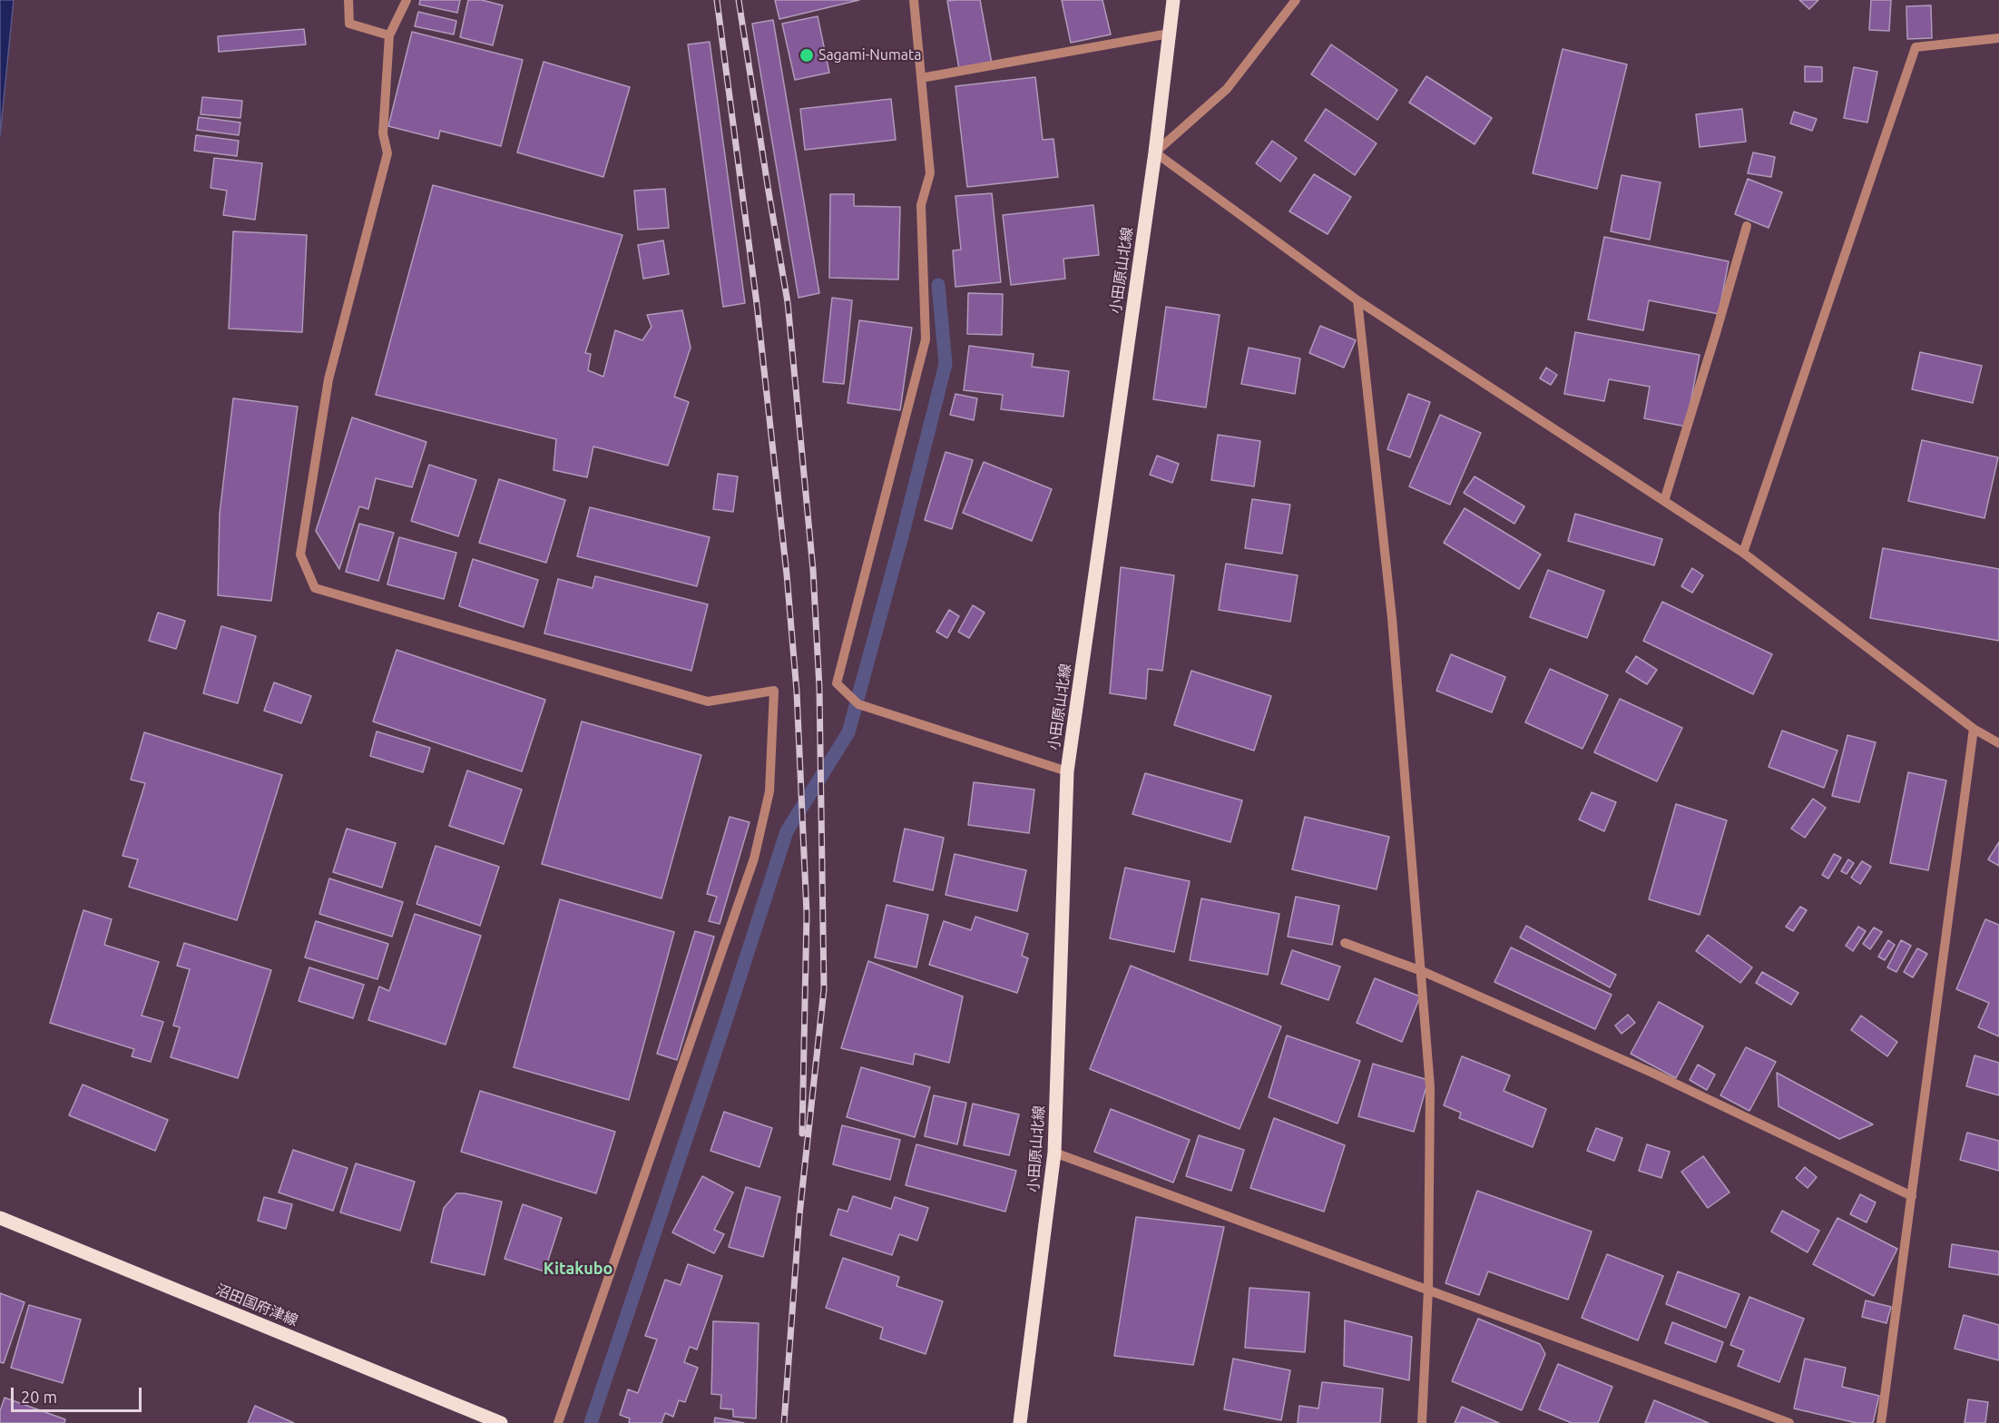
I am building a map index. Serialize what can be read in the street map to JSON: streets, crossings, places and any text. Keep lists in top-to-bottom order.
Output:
{
  "streets": {
    "main road": ["小田原山北線", "沼田国府津線"]
  },
  "districts": ["Kitakubo"],
  "places": ["Sagami-Numata"],
  "scale_bar": "20 m"
}
